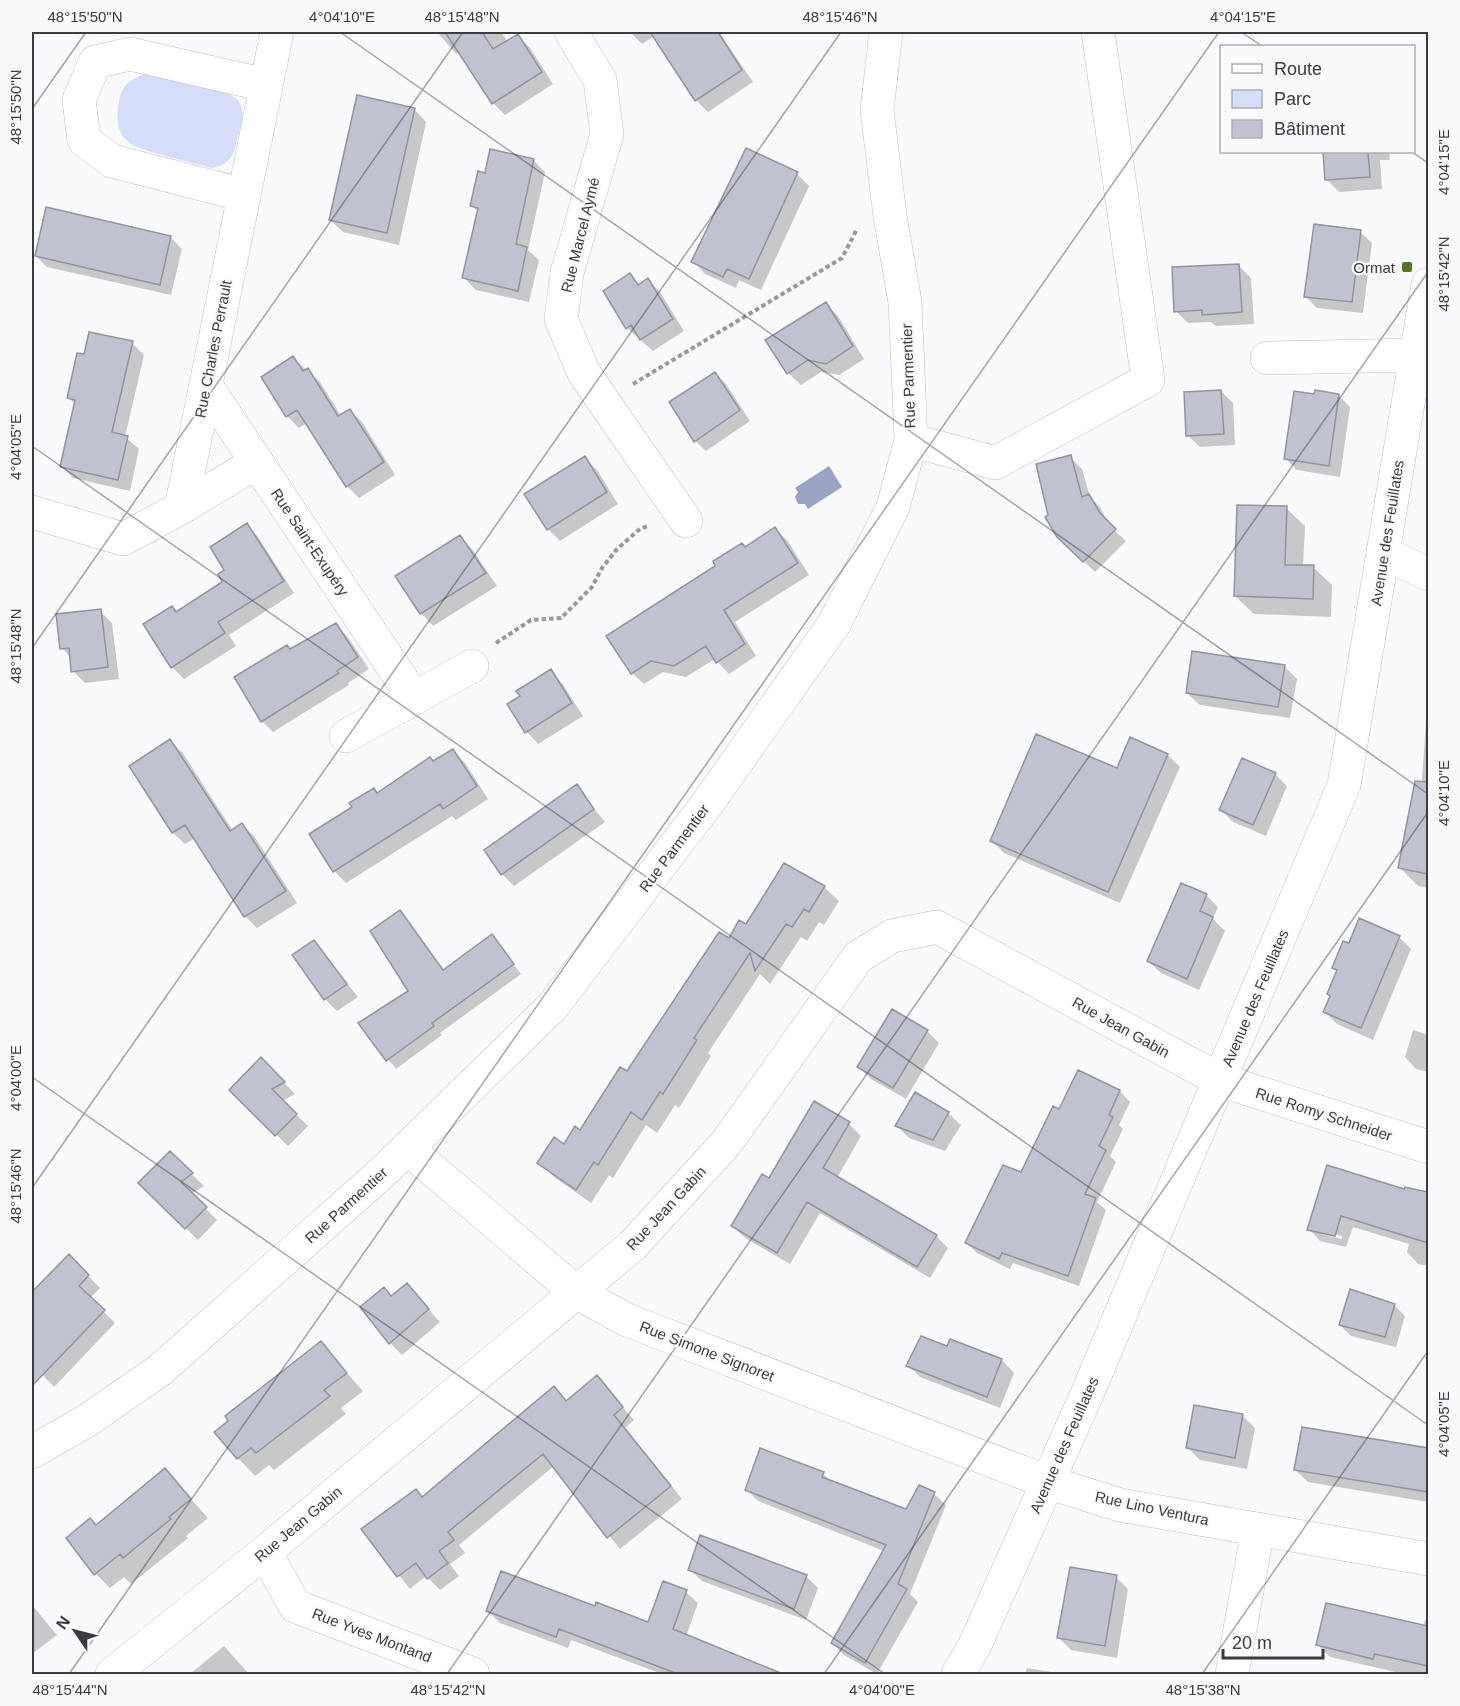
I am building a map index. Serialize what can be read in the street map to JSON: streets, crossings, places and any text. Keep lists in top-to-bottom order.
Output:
{
  "streets": {
    "street": [
      "Rue Marcel Aymé",
      "Rue Charles Perrault",
      "Rue Parmentier",
      "Avenue des Feuillates",
      "Rue Saint-Exupéry",
      "Rue Jean Gabin",
      "Rue Romy Schneider",
      "Rue Simone Signoret",
      "Rue Lino Ventura",
      "Rue Yves Montand"
    ]
  },
  "crossings": [
    ["Rue Charles Perrault", "Rue Saint-Exupéry"],
    ["Rue Parmentier", "Rue Simone Signoret"],
    ["Avenue des Feuillates", "Rue Jean Gabin"],
    ["Avenue des Feuillates", "Rue Romy Schneider"],
    ["Avenue des Feuillates", "Rue Simone Signoret"],
    ["Avenue des Feuillates", "Rue Lino Ventura"],
    ["Rue Jean Gabin", "Rue Romy Schneider"],
    ["Rue Jean Gabin", "Rue Simone Signoret"],
    ["Rue Jean Gabin", "Rue Yves Montand"],
    ["Rue Simone Signoret", "Rue Lino Ventura"]
  ],
  "places": {
    "transit": ["Ormat"]
  },
  "legend": ["Route", "Parc", "Bâtiment"],
  "scale_bar": "20 m",
  "north": "top left",
  "coordinates": [
    "48°15'50\"N",
    "4°04'10\"E",
    "48°15'48\"N",
    "48°15'46\"N",
    "4°04'15\"E",
    "48°15'42\"N",
    "4°04'05\"E",
    "4°04'00\"E",
    "48°15'44\"N",
    "48°15'38\"N"
  ]
}
